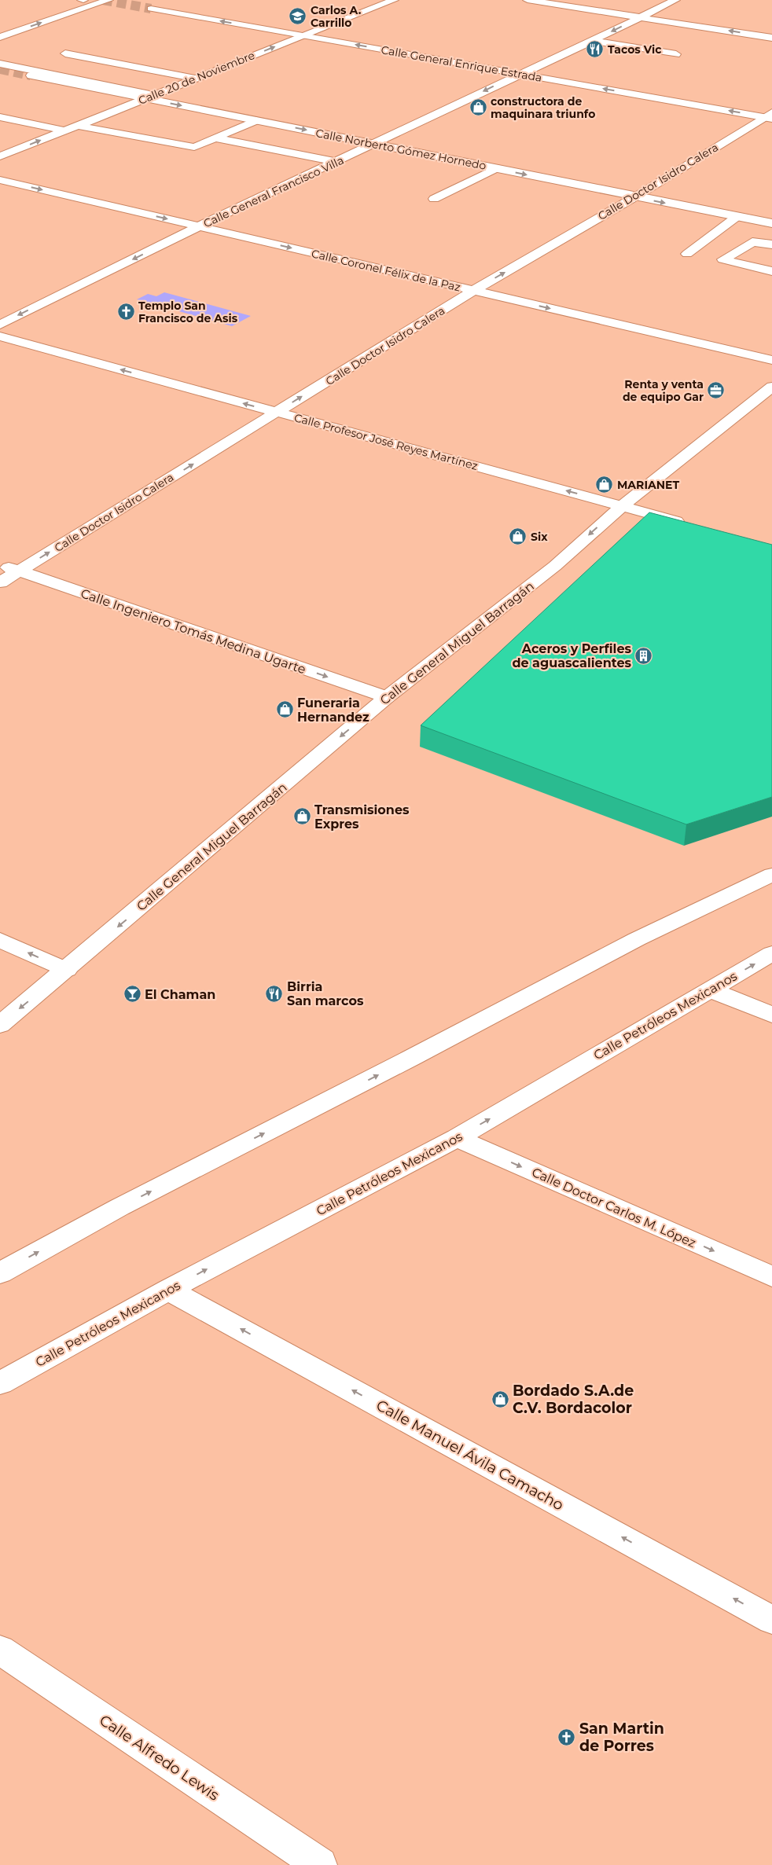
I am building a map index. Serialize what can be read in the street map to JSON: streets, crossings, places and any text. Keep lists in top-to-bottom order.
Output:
{
  "streets": {
    "street": [
      "Calle General Enrique Estrada",
      "Calle 20 de Noviembre",
      "Calle Norberto Gómez Hornedo",
      "Calle Doctor Isidro Calera",
      "Calle General Francisco Villa",
      "Calle Coronel Félix de la Paz",
      "Calle Profesor José Reyes Martínez",
      "Calle Ingeniero Tomás Medina Ugarte",
      "Calle General Miguel Barragán",
      "Calle Petróleos Mexicanos",
      "Calle Doctor Carlos M. López",
      "Calle Manuel Ávila Camacho",
      "Calle Alfredo Lewis"
    ]
  },
  "crossings": [
    ["Calle General Enrique Estrada", "Calle 20 de Noviembre"],
    ["Calle General Enrique Estrada", "Calle Doctor Isidro Calera"],
    ["Calle General Enrique Estrada", "Calle General Francisco Villa"],
    ["Calle 20 de Noviembre", "Calle Norberto Gómez Hornedo"],
    ["Calle Norberto Gómez Hornedo", "Calle Doctor Isidro Calera"],
    ["Calle Norberto Gómez Hornedo", "Calle General Francisco Villa"],
    ["Calle Doctor Isidro Calera", "Calle Coronel Félix de la Paz"],
    ["Calle Doctor Isidro Calera", "Calle Profesor José Reyes Martínez"],
    ["Calle Doctor Isidro Calera", "Calle Ingeniero Tomás Medina Ugarte"],
    ["Calle General Francisco Villa", "Calle Coronel Félix de la Paz"],
    ["Calle Profesor José Reyes Martínez", "Calle General Miguel Barragán"],
    ["Calle Ingeniero Tomás Medina Ugarte", "Calle General Miguel Barragán"],
    ["Calle Petróleos Mexicanos", "Calle Doctor Carlos M. López"],
    ["Calle Petróleos Mexicanos", "Calle Manuel Ávila Camacho"]
  ],
  "one_way": [
    "Calle Doctor Isidro Calera",
    "Calle General Francisco Villa",
    "Calle Profesor José Reyes Martínez",
    "Calle Ingeniero Tomás Medina Ugarte",
    "Calle General Miguel Barragán",
    "Calle Doctor Carlos M. López",
    "Calle Manuel Ávila Camacho"
  ],
  "places": {
    "school or university": ["Carlos A. Carrillo"],
    "restaurant": ["Tacos Vic", "Birria San marcos"],
    "shop": [
      "constructora de maquinara triunfo",
      "MARIANET",
      "Six",
      "Funeraria Hernandez",
      "Transmisiones Expres",
      "Bordado S.A.de C.V. Bordacolor"
    ],
    "church": ["Templo San Francisco de Asis", "San Martin de Porres"],
    "office": ["Renta y venta de equipo Gar"],
    "building": ["Aceros y Perfiles de aguascalientes"],
    "bar": ["El Chaman"]
  }
}
